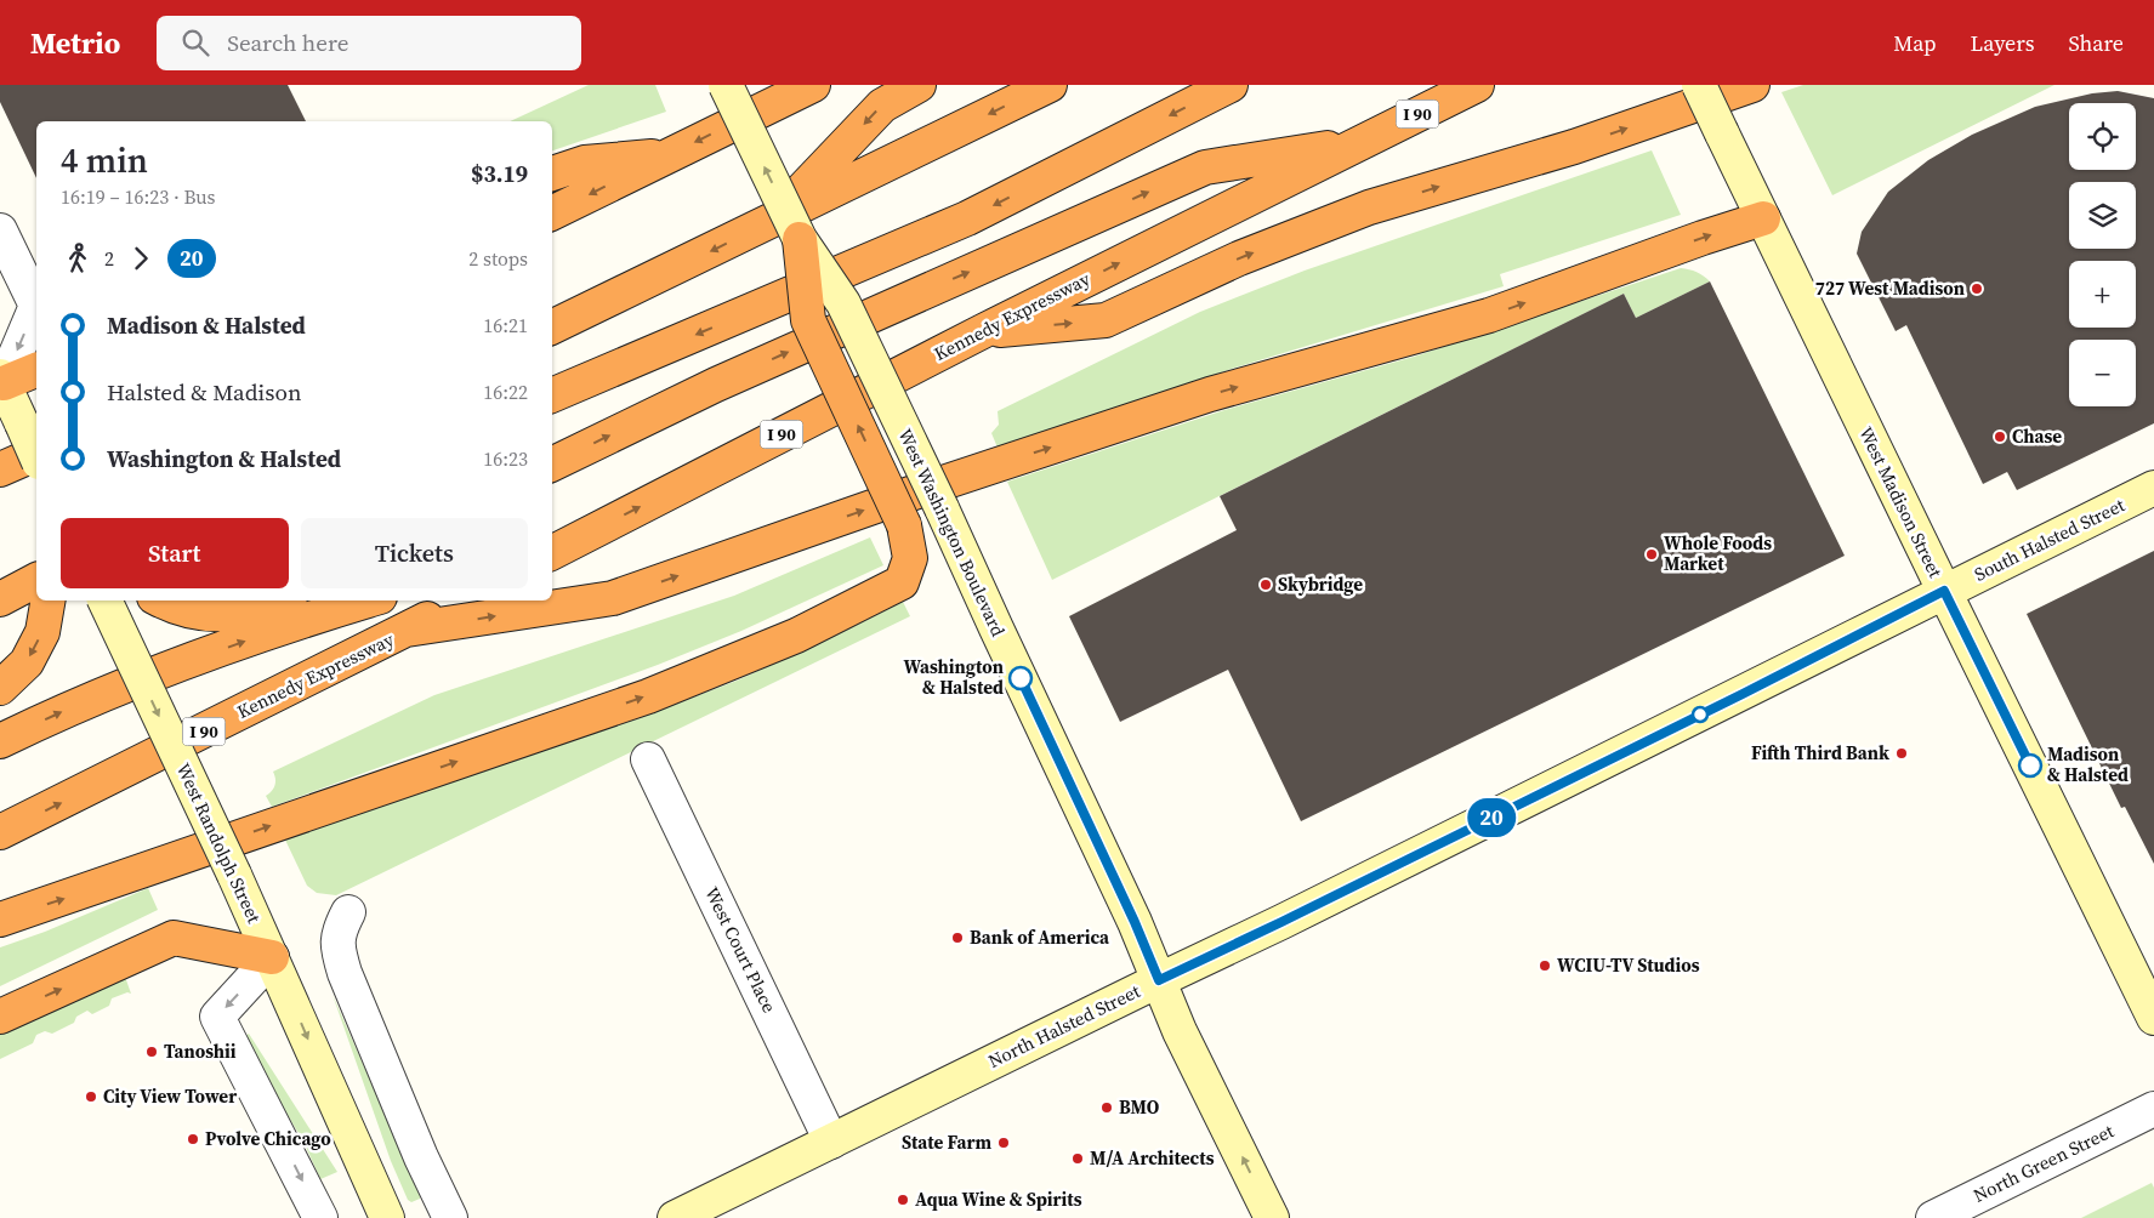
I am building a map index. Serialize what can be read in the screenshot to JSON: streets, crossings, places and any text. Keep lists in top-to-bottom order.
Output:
{
  "streets": {
    "highway": ["I 90", "Kennedy Expressway"],
    "main road": [
      "West Madison Street",
      "West Washington Boulevard",
      "South Halsted Street",
      "West Randolph Street",
      "North Halsted Street"
    ],
    "street": ["West Court Place", "North Green Street"]
  },
  "crossings": [
    ["West Madison Street", "South Halsted Street"],
    ["West Madison Street", "North Halsted Street"],
    ["West Washington Boulevard", "North Halsted Street"],
    ["South Halsted Street", "North Halsted Street"],
    ["West Court Place", "North Halsted Street"]
  ],
  "one_way": ["West Randolph Street"],
  "places": [
    "727 West Madison",
    "Chase",
    "Whole Foods Market",
    "Skybridge",
    "Washington & Halsted",
    "Fifth Third Bank",
    "Madison & Halsted",
    "Bank of America",
    "WCIU-TV Studios",
    "Tanoshii",
    "City View Tower",
    "BMO",
    "Pvolve Chicago",
    "State Farm",
    "M/A Architects",
    "Aqua Wine & Spirits"
  ],
  "lines": ["bus line 20"],
  "page": {
    "header": "Metrio",
    "search": "Search here",
    "nav": ["Map", "Layers", "Share"],
    "on_map": "20",
    "map_buttons": ["+", "−"],
    "heading": ["4 min", "16:19 – 16:23 · Bus", "$3.19"],
    "legs": ["2", "20", "2 stops"],
    "list": [
      {
        "name": "Madison & Halsted",
        "value": "16:21"
      },
      {
        "name": "Halsted & Madison",
        "value": "16:22"
      },
      {
        "name": "Washington & Halsted",
        "value": "16:23"
      }
    ],
    "buttons": ["Start", "Tickets"]
  }
}
